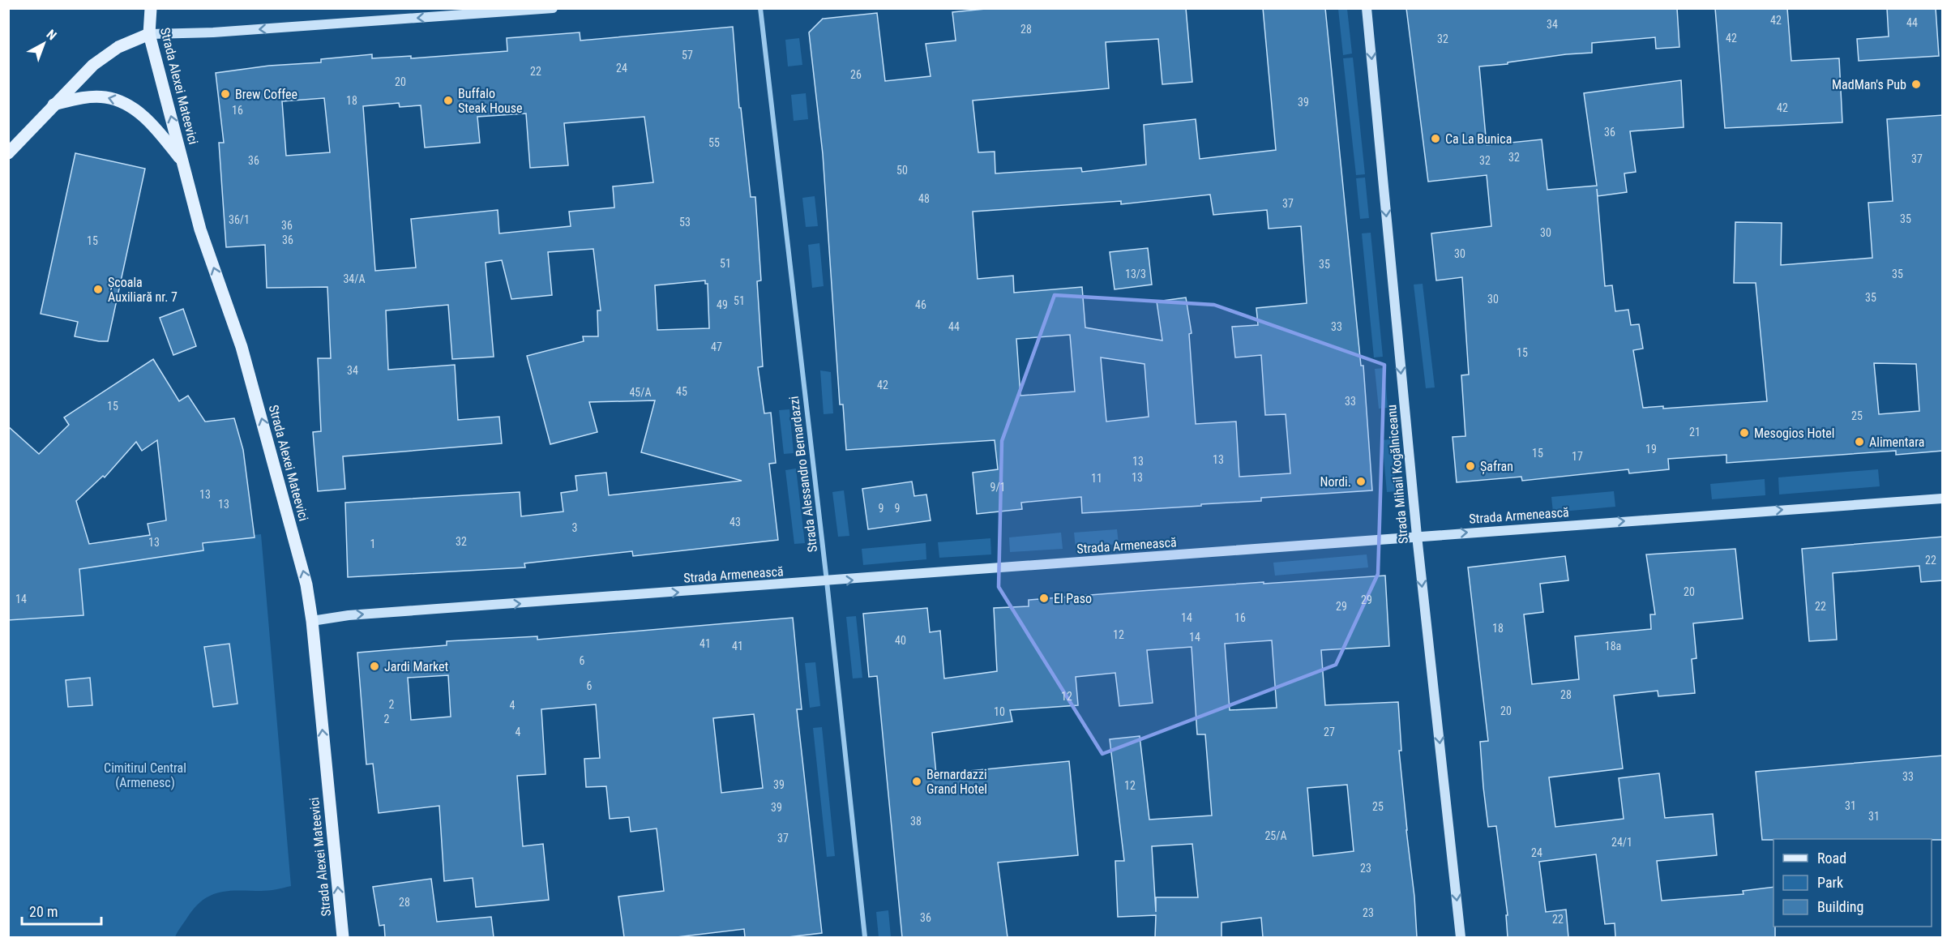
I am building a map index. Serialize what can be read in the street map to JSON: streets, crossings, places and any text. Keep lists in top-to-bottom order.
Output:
{
  "streets": {
    "main road": ["Strada Alexei Mateevici", "Strada Mihail Kogălniceanu", "Strada Armenească"],
    "street": ["Strada Alessandro Bernardazzi"]
  },
  "crossings": [
    ["Strada Alexei Mateevici", "Strada Armenească"],
    ["Strada Alessandro Bernardazzi", "Strada Armenească"],
    ["Strada Mihail Kogălniceanu", "Strada Armenească"]
  ],
  "one_way": ["Strada Alexei Mateevici", "Strada Mihail Kogălniceanu", "Strada Armenească"],
  "parks": ["Cimitirul Central (Armenesc)"],
  "places": [
    "MadMan's Pub",
    "Brew Coffee",
    "Buffalo Steak House",
    "Ca La Bunica",
    "Școala Auxiliară nr. 7",
    "Mesogios Hotel",
    "Alimentara",
    "Șafran",
    "Nordi.",
    "El Paso",
    "Jardi Market",
    "Bernardazzi Grand Hotel"
  ],
  "house_numbers": [
    "42",
    "44",
    "34",
    "28",
    "42",
    "32",
    "57",
    "24",
    "22",
    "26",
    "20",
    "18",
    "39",
    "42",
    "16",
    "36",
    "55",
    "32",
    "37",
    "36",
    "32",
    "50",
    "48",
    "37",
    "35",
    "36/1",
    "53",
    "36",
    "30",
    "36",
    "15",
    "30",
    "51",
    "35",
    "13/3",
    "35",
    "34/A",
    "35",
    "30",
    "51",
    "49",
    "46",
    "44",
    "33",
    "47",
    "15",
    "34",
    "42",
    "45",
    "45/A",
    "33",
    "15",
    "25",
    "21",
    "19",
    "15",
    "17",
    "13",
    "13",
    "13",
    "11",
    "9/1",
    "13",
    "13",
    "9",
    "9",
    "43",
    "3",
    "32",
    "13",
    "1",
    "22",
    "20",
    "14",
    "29",
    "29",
    "22",
    "14",
    "16",
    "18",
    "12",
    "14",
    "40",
    "41",
    "41",
    "18a",
    "6",
    "6",
    "28",
    "12",
    "2",
    "4",
    "20",
    "10",
    "2",
    "4",
    "27",
    "33",
    "39",
    "12",
    "31",
    "25",
    "39",
    "31",
    "38",
    "25/A",
    "37",
    "24/1",
    "24",
    "23",
    "28",
    "23",
    "36",
    "22"
  ],
  "legend": ["Road", "Park", "Building"],
  "scale_bar": "20 m",
  "north": "top right"
}
